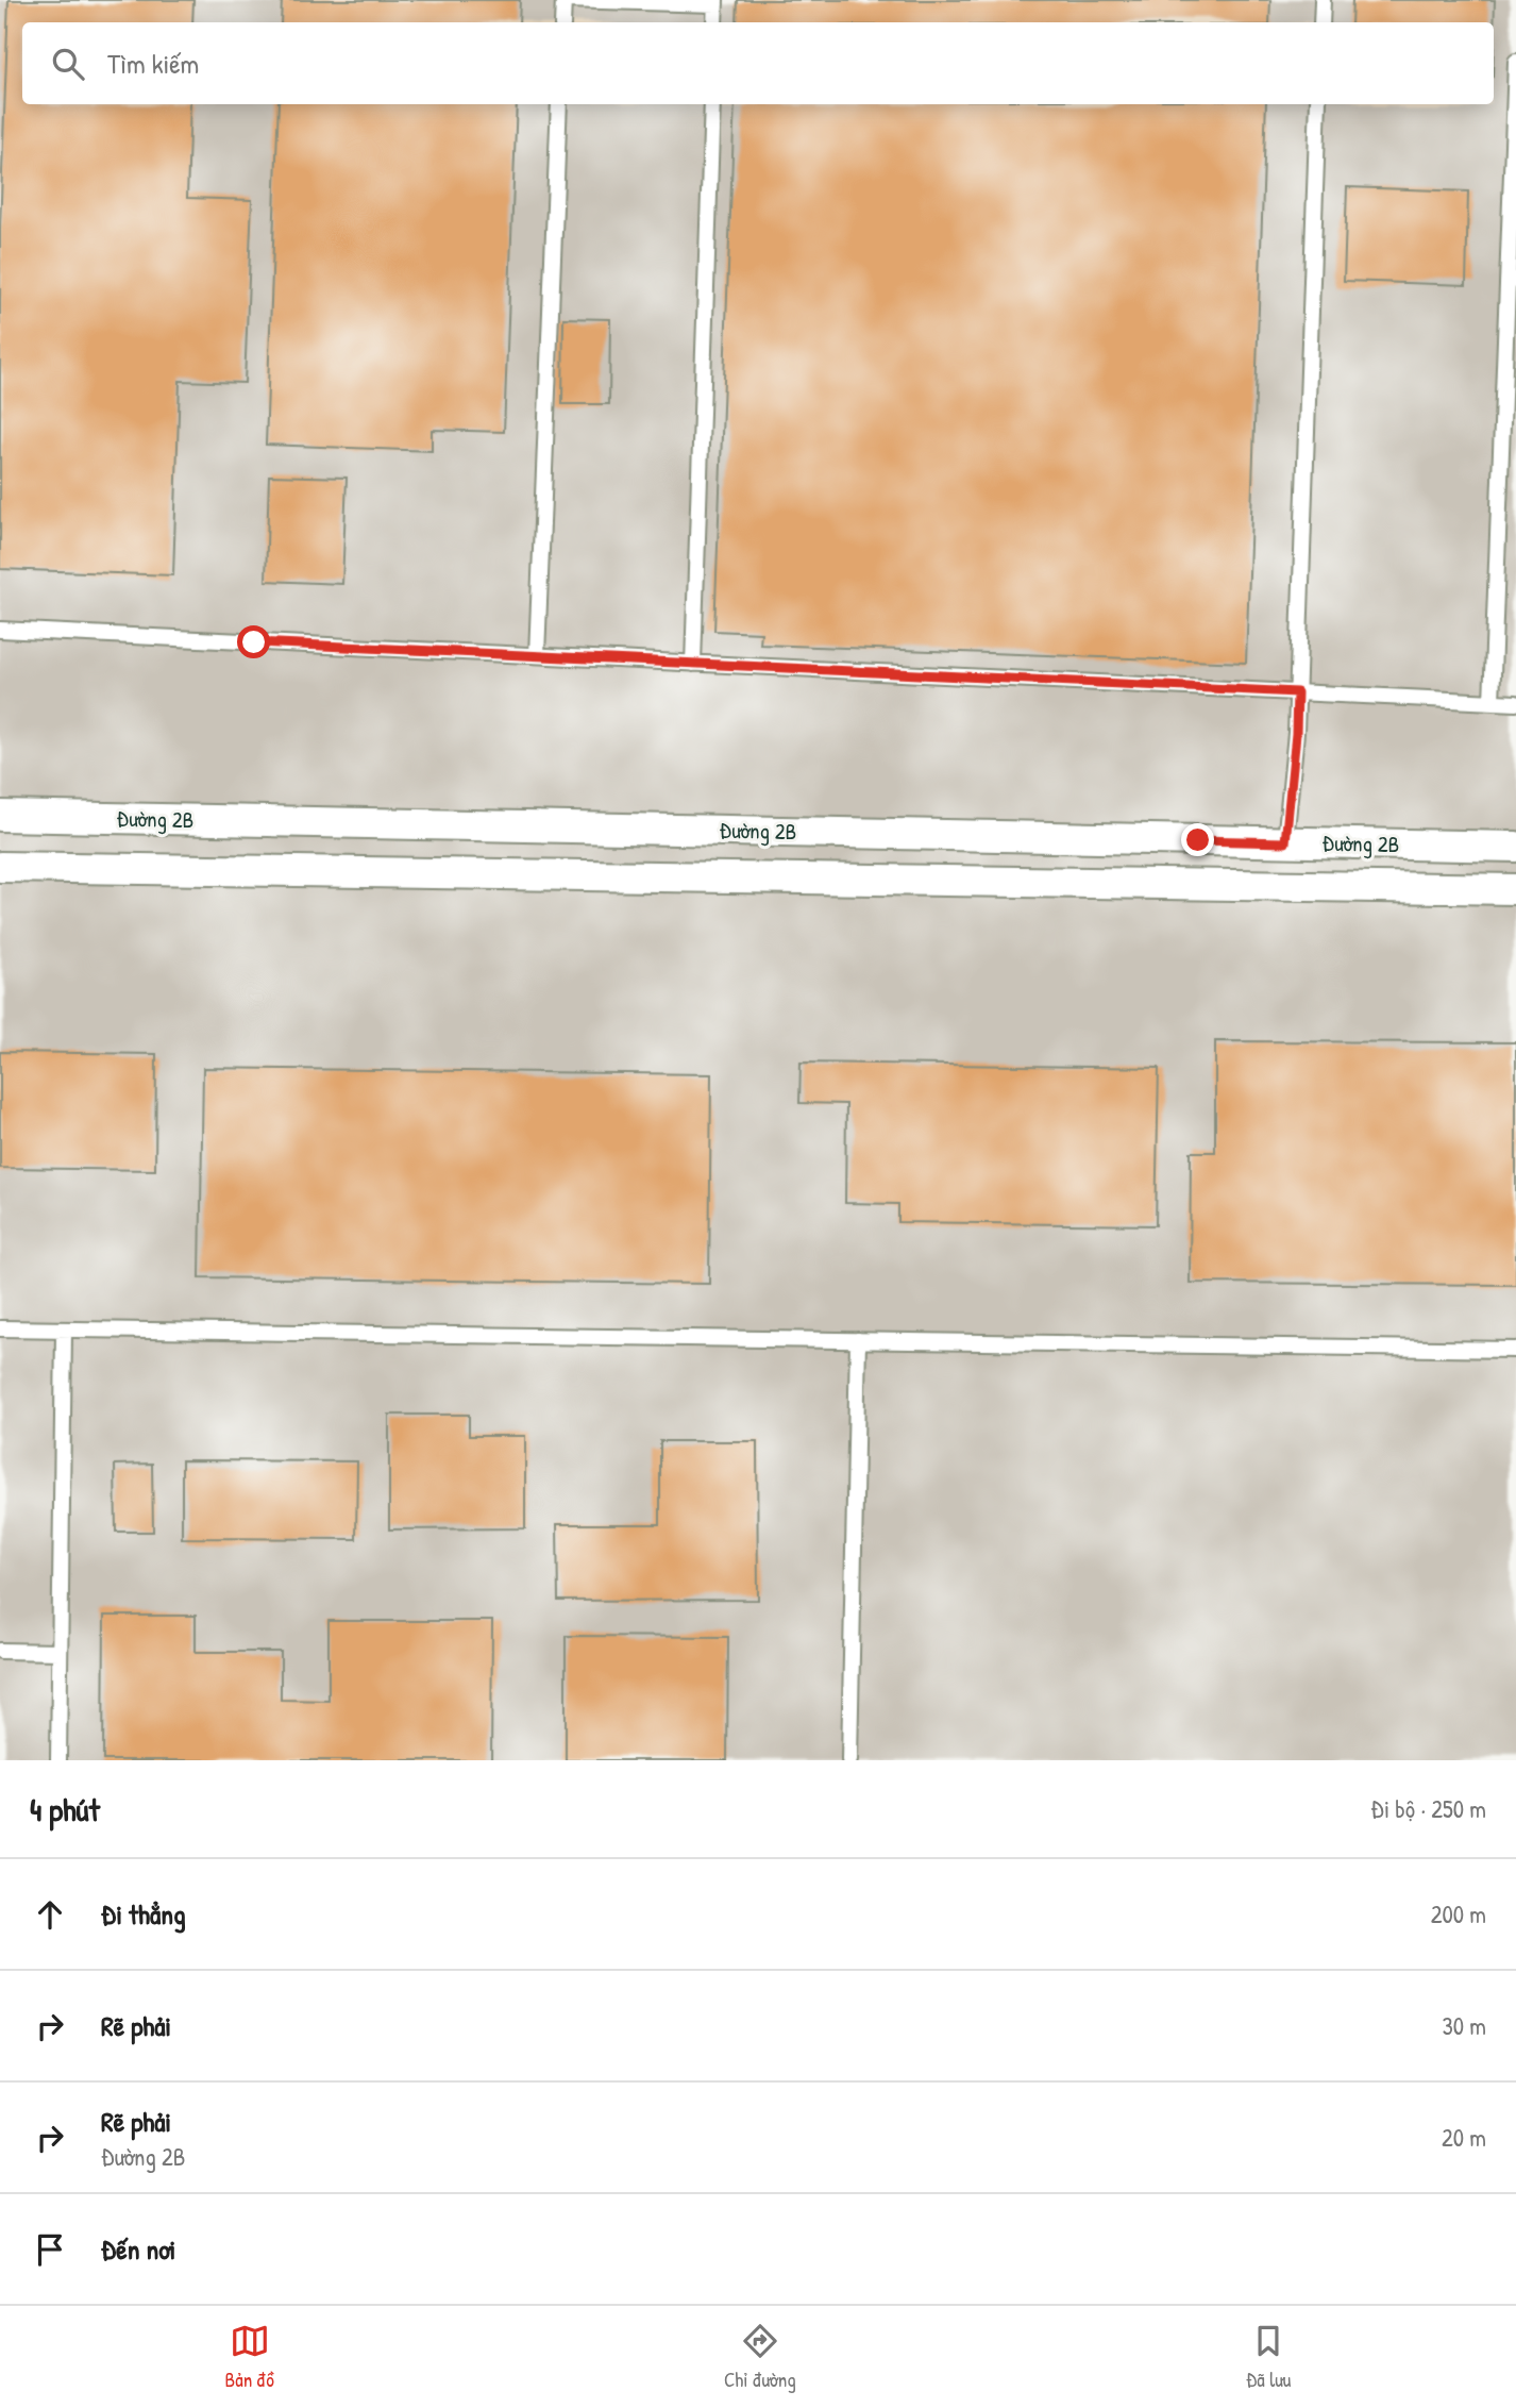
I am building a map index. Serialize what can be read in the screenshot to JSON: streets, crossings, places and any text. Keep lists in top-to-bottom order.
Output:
{
  "streets": {
    "street": ["Đường 2B"]
  },
  "page": {
    "search": "Tìm kiếm",
    "heading": ["4 phút", "Đi bộ · 250 m"],
    "list": [
      ["Đi thẳng", "200 m"],
      ["Rẽ phải", "30 m"],
      ["Rẽ phải", "Đường 2B", "20 m"],
      "Đến nơi"
    ],
    "nav": ["Bản đồ", "Chỉ đường", "Đã lưu"]
  }
}
